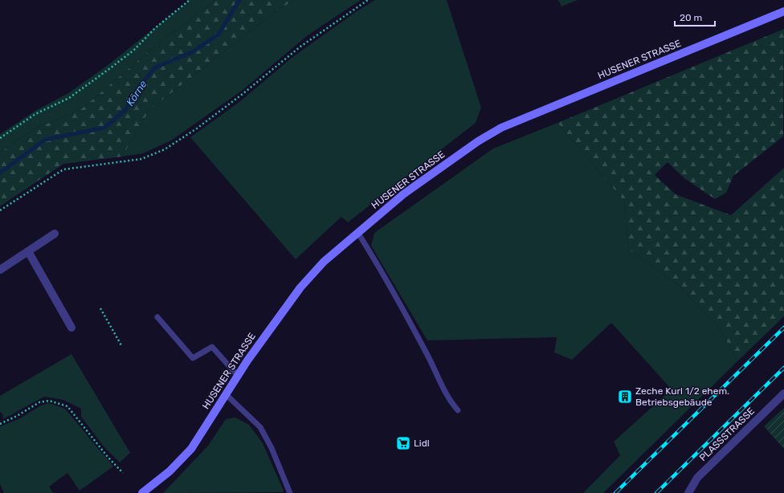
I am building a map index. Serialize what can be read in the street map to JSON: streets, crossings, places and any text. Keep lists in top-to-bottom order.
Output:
{
  "streets": {
    "street": ["HUSENER STRASSE", "PLASSSTRASSE"]
  },
  "water": ["Körne"],
  "places": {
    "building": ["Zeche Kurl 1/2 ehem. Betriebsgebäude"],
    "supermarket": ["Lidl"]
  },
  "scale_bar": "20 m"
}
